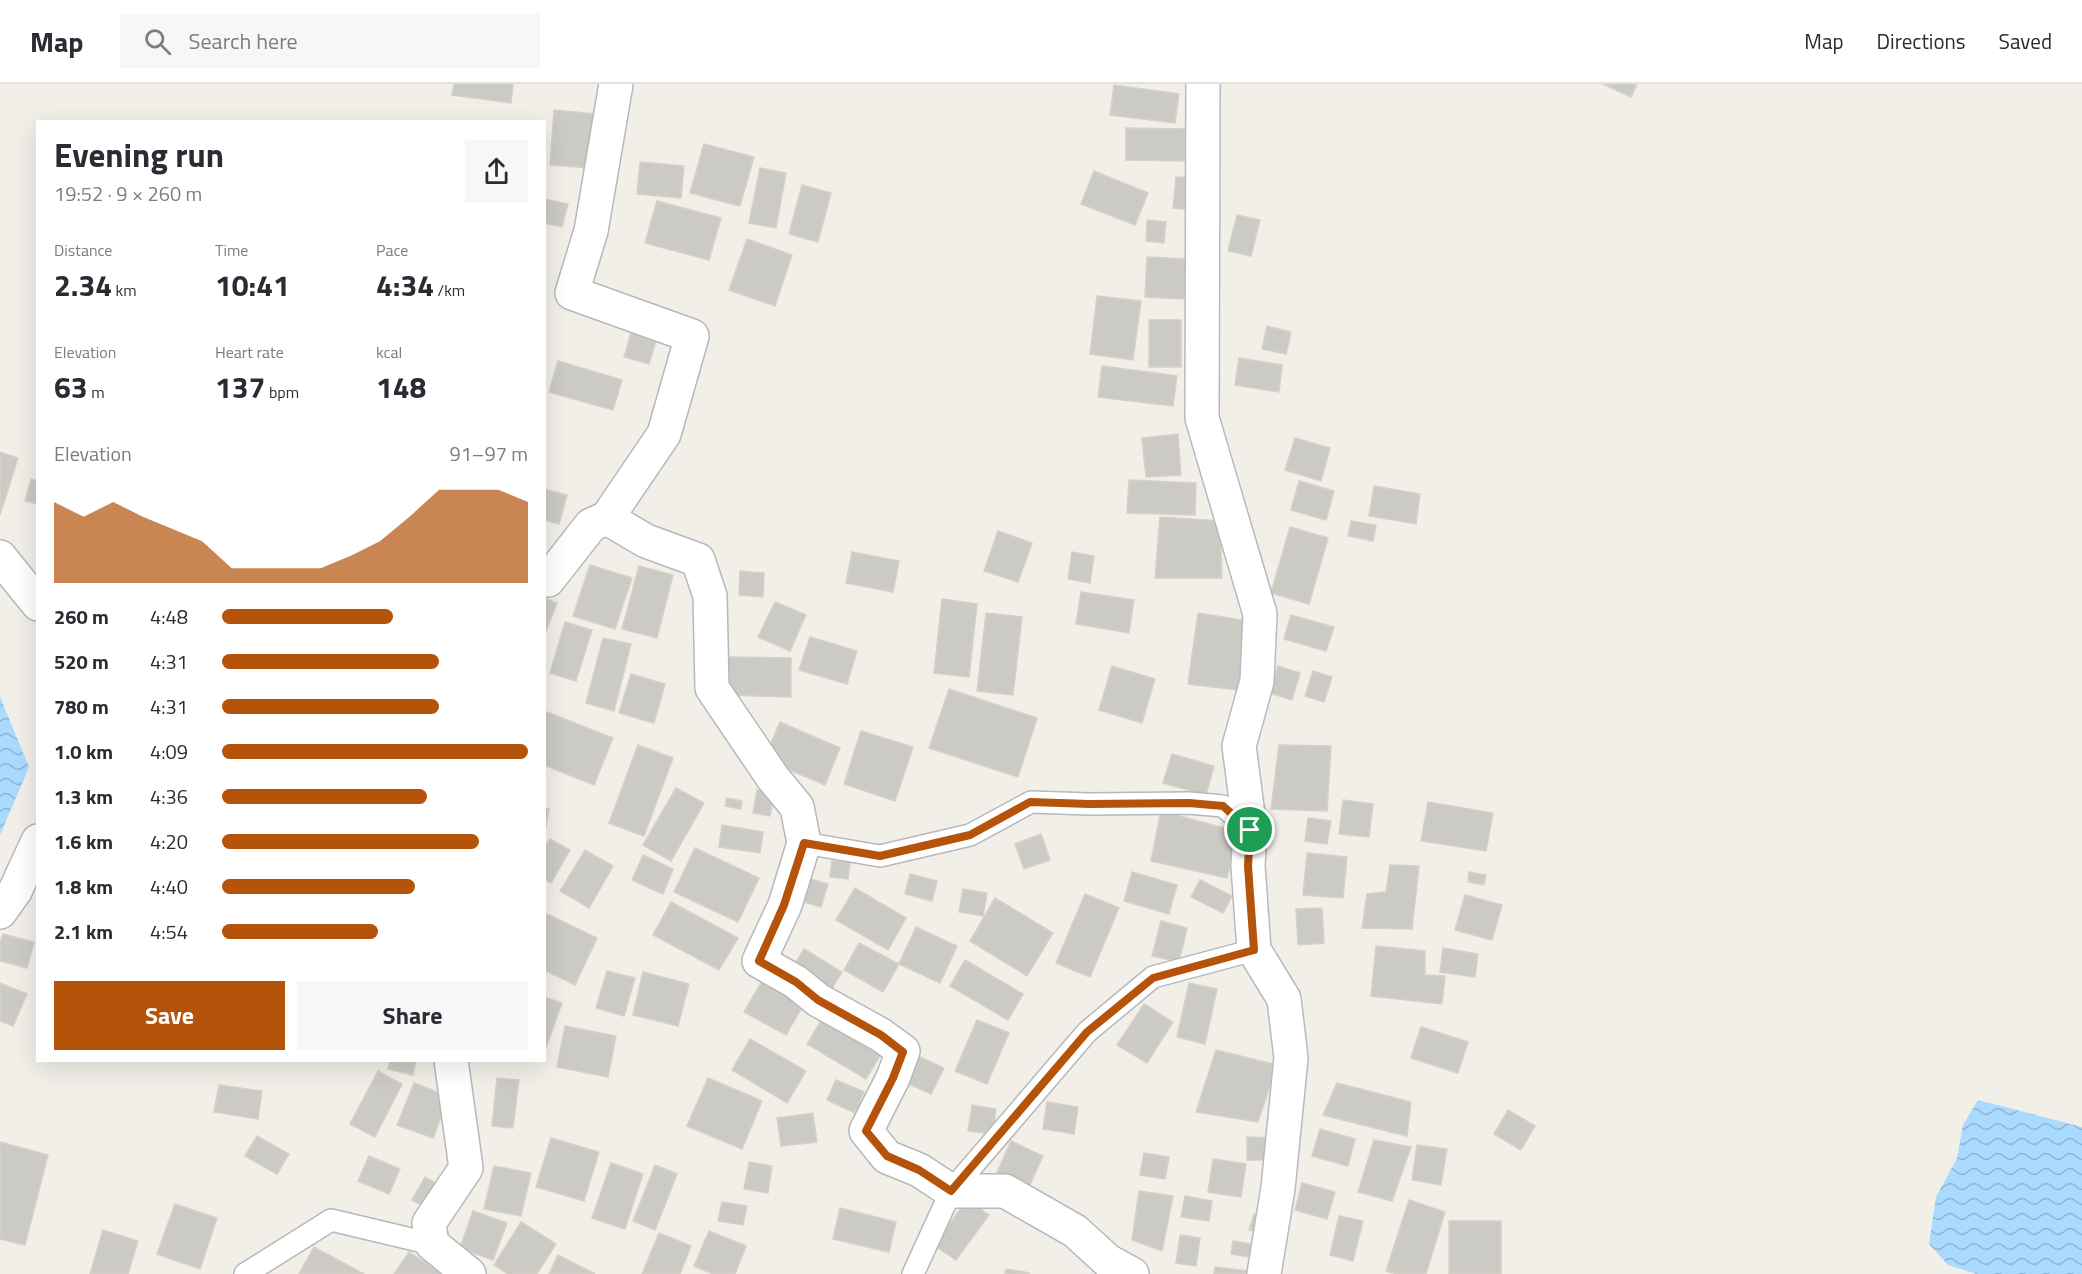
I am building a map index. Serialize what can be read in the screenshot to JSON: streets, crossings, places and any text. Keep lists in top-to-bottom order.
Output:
{
  "page": {
    "header": "Map",
    "search": "Search here",
    "nav": ["Map", "Directions", "Saved"],
    "heading": ["Evening run", "19:52 · 9 × 260 m"],
    "stats": [
      ["Distance", "2.34 km"],
      ["Time", "10:41"],
      ["Pace", "4:34 /km"],
      ["Elevation", "63 m"],
      ["Heart rate", "137 bpm"],
      ["kcal", "148"]
    ],
    "chart": ["Elevation", "91–97 m"],
    "list": [
      {
        "name": "260 m",
        "note": "4:48"
      },
      {
        "name": "520 m",
        "note": "4:31"
      },
      {
        "name": "780 m",
        "note": "4:31"
      },
      {
        "name": "1.0 km",
        "note": "4:09"
      },
      {
        "name": "1.3 km",
        "note": "4:36"
      },
      {
        "name": "1.6 km",
        "note": "4:20"
      },
      {
        "name": "1.8 km",
        "note": "4:40"
      },
      {
        "name": "2.1 km",
        "note": "4:54"
      }
    ],
    "buttons": ["Save", "Share"]
  }
}
